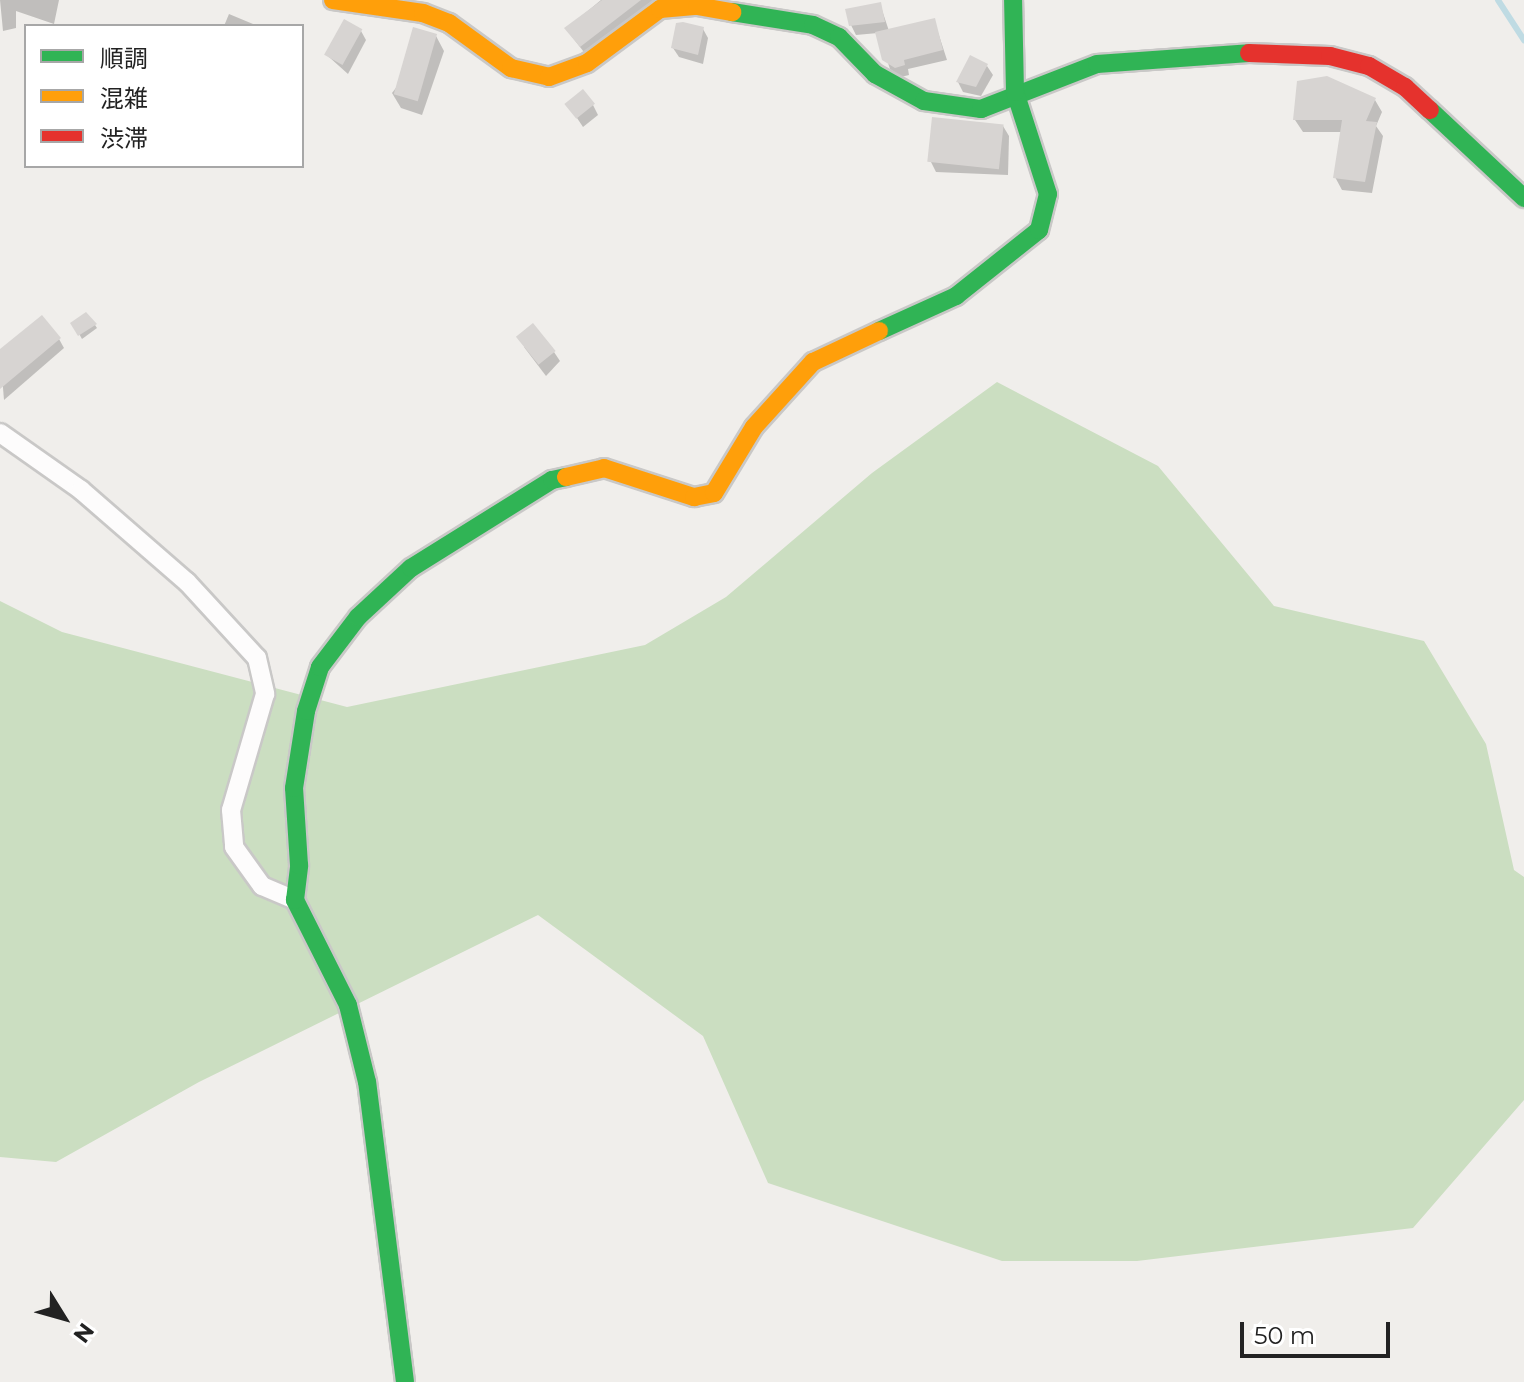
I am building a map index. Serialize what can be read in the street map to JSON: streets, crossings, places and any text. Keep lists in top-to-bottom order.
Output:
{
  "legend": ["順調", "混雑", "渋滞"],
  "scale_bar": "50 m",
  "north": "bottom right"
}
